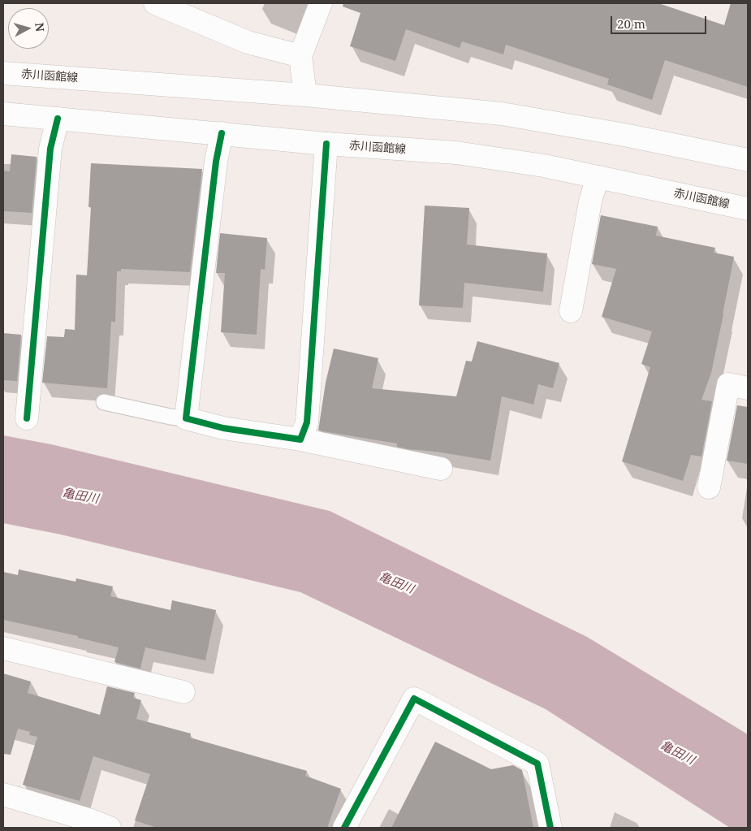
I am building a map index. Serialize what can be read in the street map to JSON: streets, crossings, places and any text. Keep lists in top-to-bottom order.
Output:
{
  "streets": {
    "street": ["赤川函館線"]
  },
  "water": ["亀田川"],
  "scale_bar": "20 m",
  "north": "right"
}
